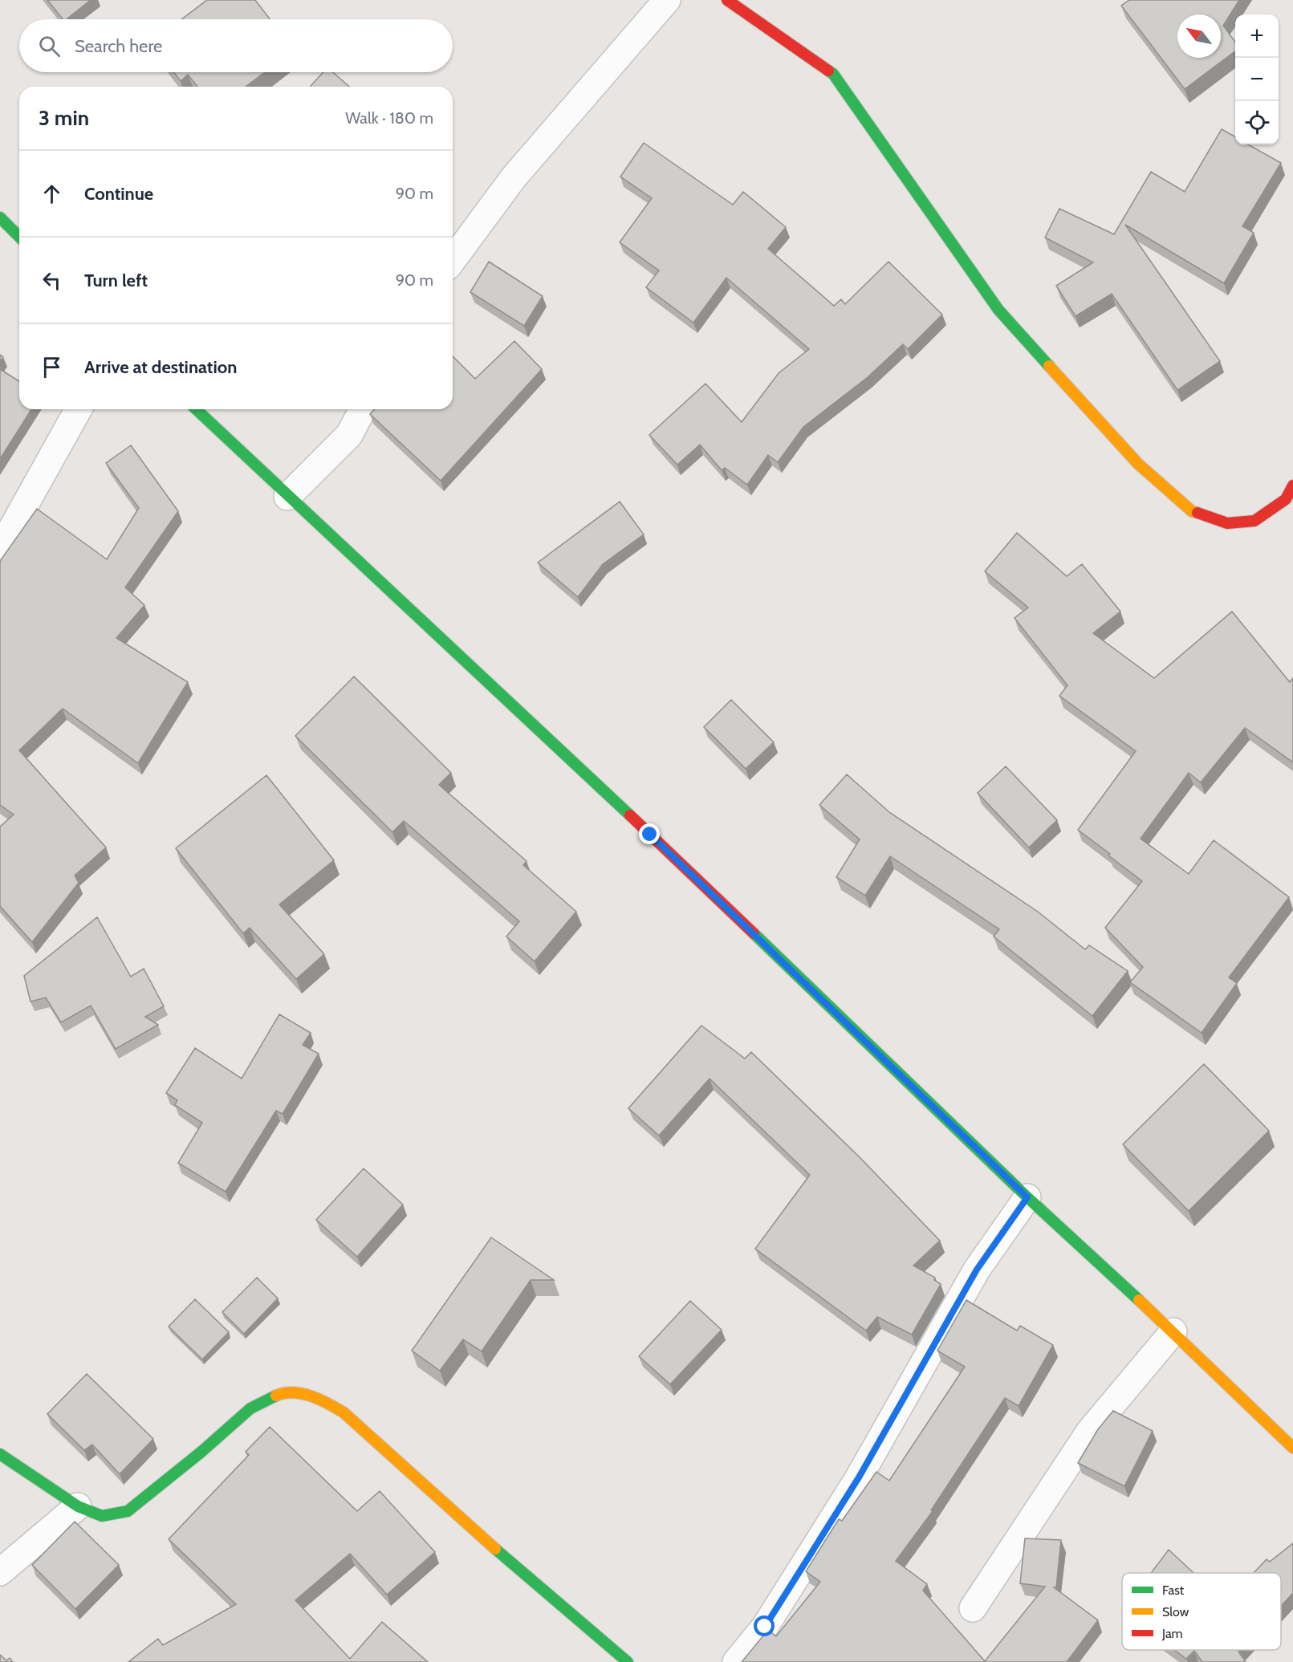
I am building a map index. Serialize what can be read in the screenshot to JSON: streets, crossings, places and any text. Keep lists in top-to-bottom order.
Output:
{
  "legend": ["Fast", "Slow", "Jam"],
  "north": "top left",
  "page": {
    "map_buttons": ["+", "−"],
    "search": "Search here",
    "heading": ["3 min", "Walk · 180 m"],
    "list": [
      ["Continue", "90 m"],
      ["Turn left", "90 m"],
      "Arrive at destination"
    ]
  }
}
